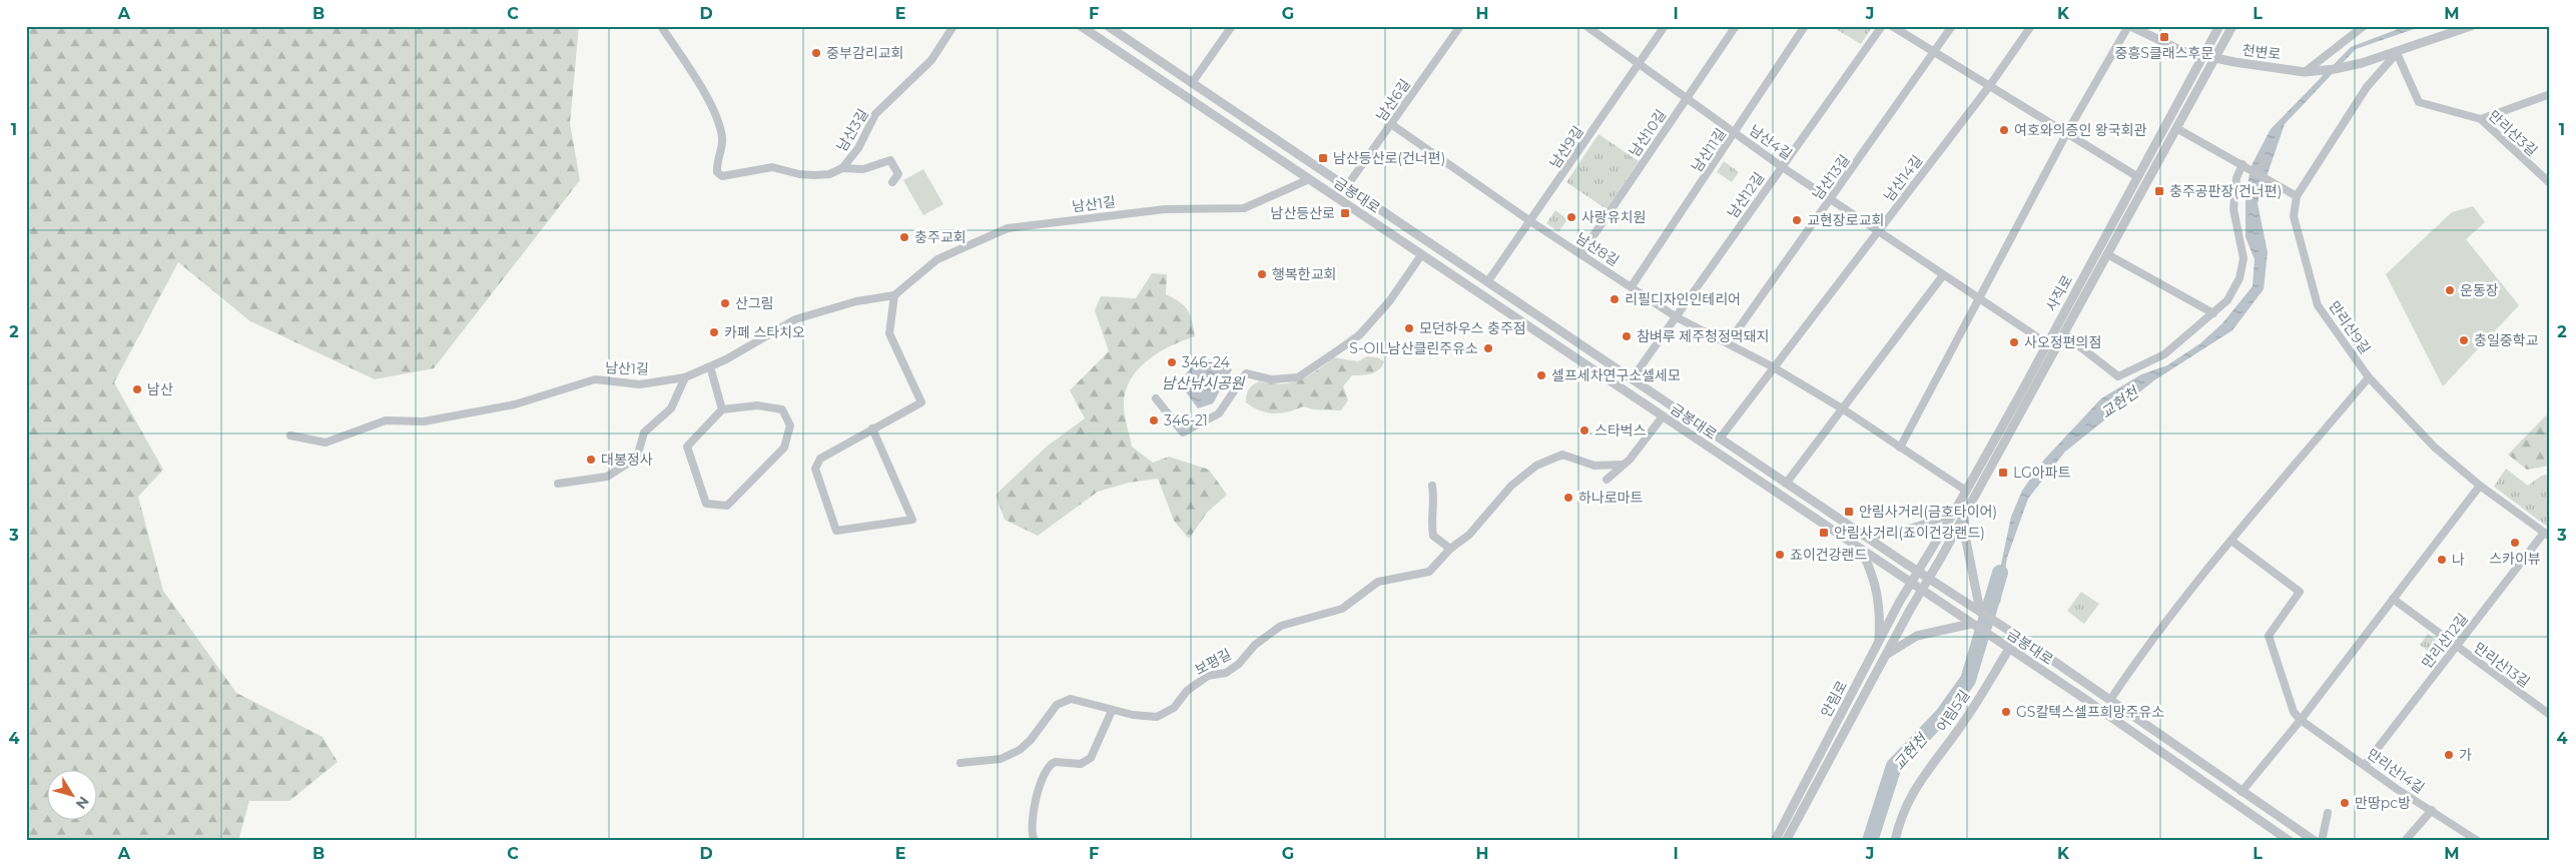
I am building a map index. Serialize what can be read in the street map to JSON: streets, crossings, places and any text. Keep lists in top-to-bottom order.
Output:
{
  "streets": {
    "street": [
      "천변로",
      "남산6길",
      "남산3길",
      "남산10길",
      "만리산3길",
      "남산4길",
      "남산9길",
      "남산11길",
      "남산13길",
      "남산14길",
      "금봉대로",
      "남산12길",
      "남산1길",
      "남산8길",
      "사직로",
      "만리산9길",
      "만리산12길",
      "보평길",
      "만리산13길",
      "안림로",
      "어림5길",
      "만리산14길"
    ]
  },
  "crossings": [
    ["천변로", "만리산3길"],
    ["천변로", "사직로"],
    ["천변로", "만리산9길"],
    ["남산6길", "금봉대로"],
    ["남산6길", "남산8길"],
    ["남산10길", "남산4길"],
    ["남산10길", "남산8길"],
    ["만리산3길", "만리산9길"],
    ["남산4길", "남산9길"],
    ["남산4길", "남산11길"],
    ["남산4길", "남산13길"],
    ["남산4길", "남산14길"],
    ["남산4길", "남산12길"],
    ["남산4길", "사직로"],
    ["남산9길", "금봉대로"],
    ["남산9길", "남산8길"],
    ["남산11길", "남산8길"],
    ["남산13길", "남산8길"],
    ["남산14길", "금봉대로"],
    ["남산14길", "남산8길"],
    ["금봉대로", "남산12길"],
    ["금봉대로", "남산1길"],
    ["금봉대로", "사직로"],
    ["금봉대로", "안림로"],
    ["금봉대로", "어림5길"],
    ["남산12길", "남산8길"],
    ["사직로", "안림로"],
    ["만리산9길", "만리산12길"],
    ["만리산12길", "만리산13길"],
    ["만리산12길", "만리산14길"]
  ],
  "water": ["남산낚시공원", "교현천"],
  "places": {
    "transit": [
      "중흥S클래스후문",
      "남산등산로(건너편)",
      "충주공판장(건너편)",
      "남산등산로",
      "LG아파트",
      "안림사거리(금호타이어)",
      "안림사거리(죠이건강랜드)"
    ],
    "other": [
      "중부감리교회",
      "여호와의증인 왕국회관",
      "사랑유치원",
      "교현장로교회",
      "충주교회",
      "행복한교회",
      "운동장",
      "리필디자인인테리어",
      "산그림",
      "모던하우스 충주점",
      "카페 스타치오",
      "참벼루 제주청정먹돼지",
      "충일중학교",
      "사오정편의점",
      "S-OIL남산클린주유소",
      "346-24",
      "셀프세차연구소셀세모",
      "남산",
      "346-21",
      "스타벅스",
      "대봉정사",
      "하나로마트",
      "스카이뷰",
      "죠이건강랜드",
      "나",
      "GS칼텍스셀프희망주유소",
      "가",
      "만땅pc방"
    ]
  },
  "north": "bottom right",
  "grid": {
    "columns": [
      "A",
      "B",
      "C",
      "D",
      "E",
      "F",
      "G",
      "H",
      "I",
      "J",
      "K",
      "L",
      "M"
    ],
    "rows": [
      "1",
      "2",
      "3",
      "4"
    ]
  }
}
